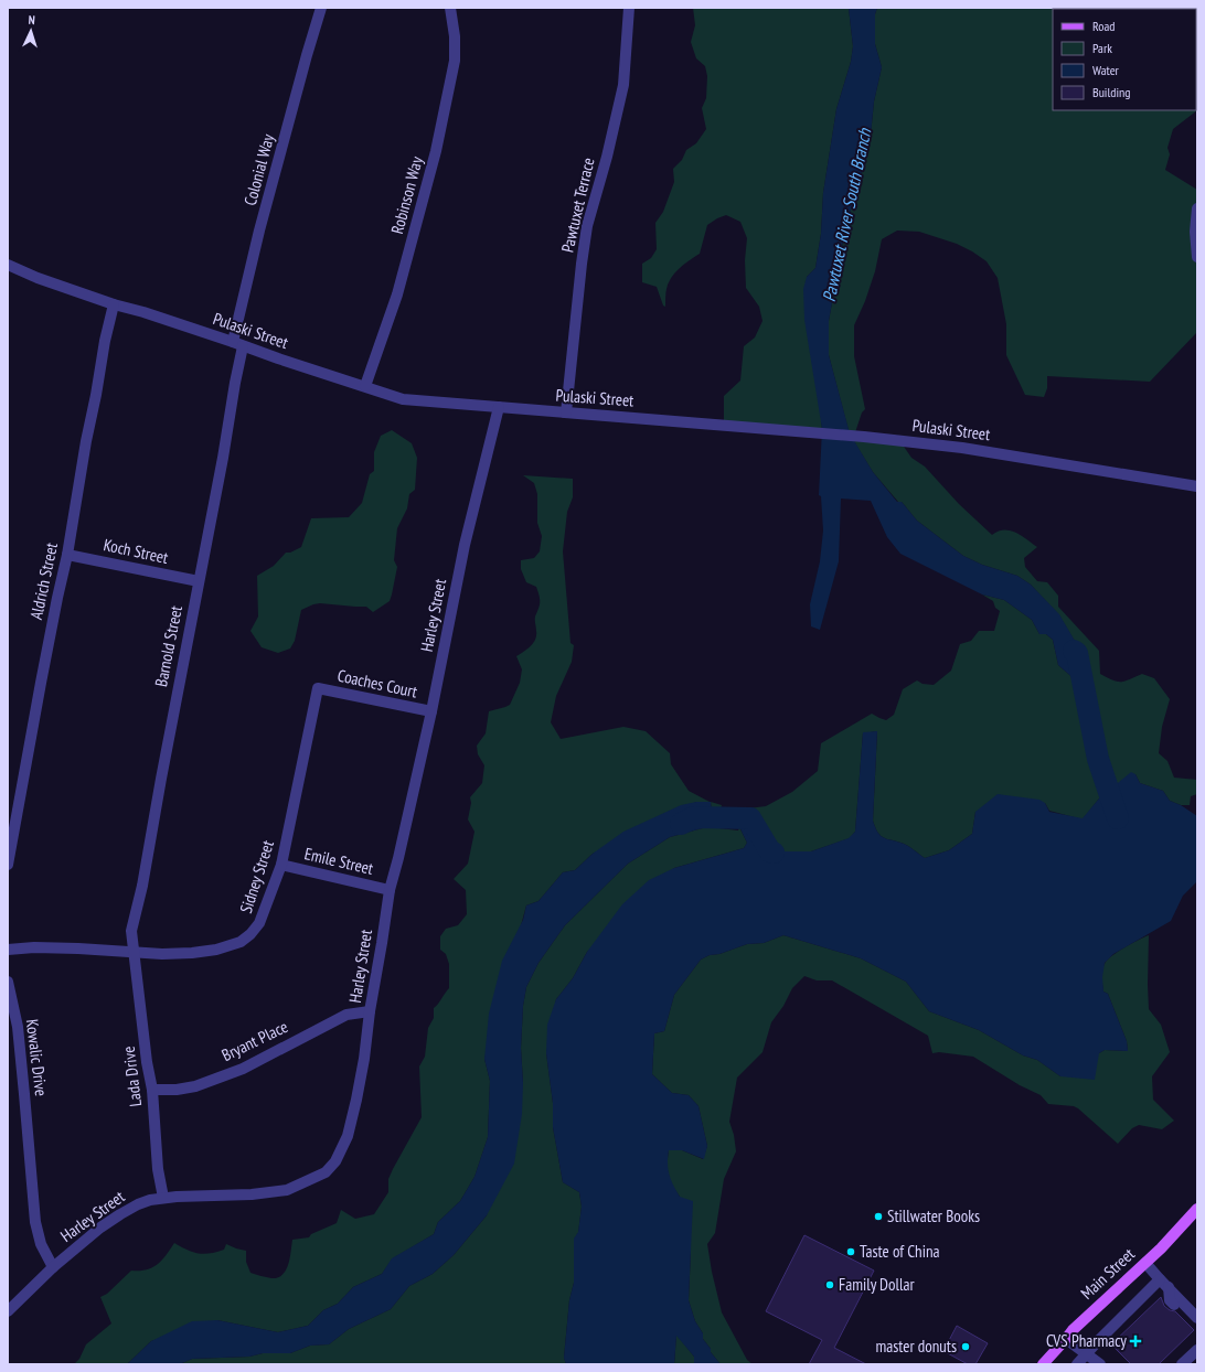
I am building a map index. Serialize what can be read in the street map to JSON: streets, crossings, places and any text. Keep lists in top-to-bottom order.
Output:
{
  "streets": {
    "main road": ["Main Street"],
    "street": [
      "Colonial Way",
      "Robinson Way",
      "Pawtuxet Terrace",
      "Pulaski Street",
      "Koch Street",
      "Aldrich Street",
      "Harley Street",
      "Barnold Street",
      "Coaches Court",
      "Emile Street",
      "Sidney Street",
      "Bryant Place",
      "Kowalic Drive",
      "Lada Drive"
    ]
  },
  "crossings": [
    ["Colonial Way", "Pulaski Street"],
    ["Colonial Way", "Barnold Street"],
    ["Robinson Way", "Pulaski Street"],
    ["Pawtuxet Terrace", "Pulaski Street"],
    ["Pulaski Street", "Aldrich Street"],
    ["Pulaski Street", "Harley Street"],
    ["Pulaski Street", "Barnold Street"],
    ["Koch Street", "Aldrich Street"],
    ["Koch Street", "Barnold Street"],
    ["Harley Street", "Coaches Court"],
    ["Harley Street", "Emile Street"],
    ["Harley Street", "Bryant Place"],
    ["Harley Street", "Kowalic Drive"],
    ["Harley Street", "Lada Drive"],
    ["Barnold Street", "Sidney Street"],
    ["Barnold Street", "Lada Drive"],
    ["Coaches Court", "Sidney Street"],
    ["Emile Street", "Sidney Street"],
    ["Sidney Street", "Lada Drive"],
    ["Bryant Place", "Lada Drive"]
  ],
  "water": ["Pawtuxet River South Branch"],
  "places": {
    "other": [
      "Stillwater Books",
      "Taste of China",
      "Family Dollar",
      "master donuts"
    ],
    "health": ["CVS Pharmacy"]
  },
  "legend": [
    "Road",
    "Park",
    "Water",
    "Building"
  ],
  "north": "top"
}
